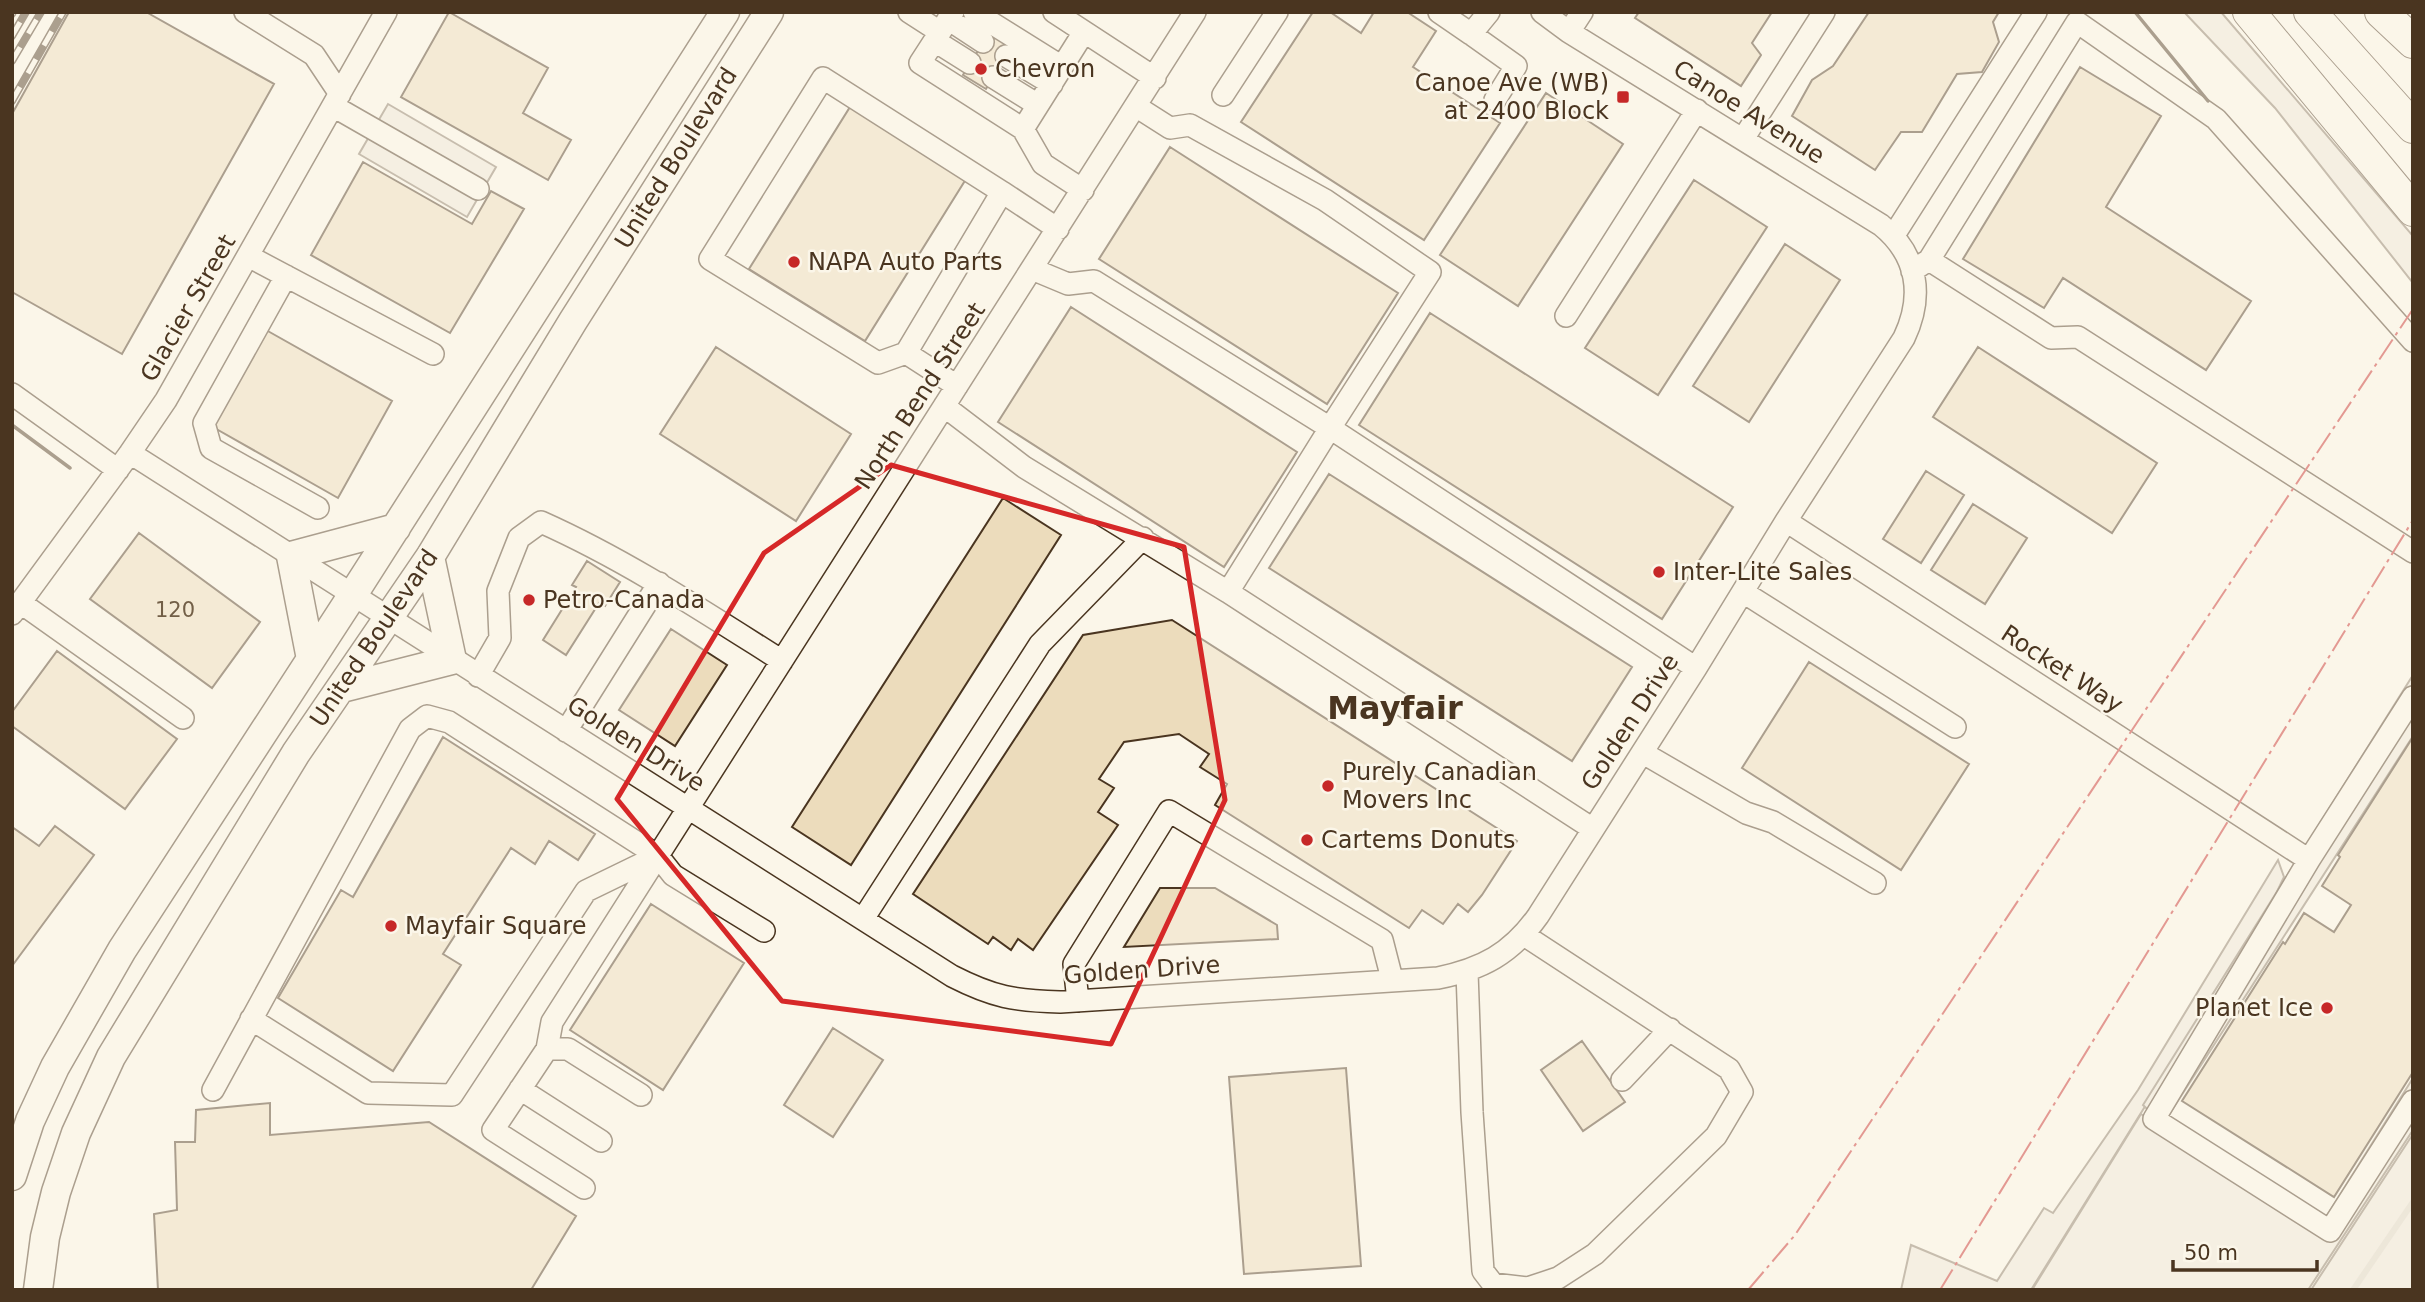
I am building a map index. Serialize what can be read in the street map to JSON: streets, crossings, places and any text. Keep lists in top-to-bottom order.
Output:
{
  "streets": {
    "main road": ["United Boulevard"],
    "street": [
      "Canoe Avenue",
      "Glacier Street",
      "North Bend Street",
      "Rocket Way",
      "Golden Drive"
    ]
  },
  "crossings": [
    ["Canoe Avenue", "Golden Drive"],
    ["United Boulevard", "Golden Drive"],
    ["Glacier Street", "Golden Drive"],
    ["North Bend Street", "Golden Drive"],
    ["Rocket Way", "Golden Drive"]
  ],
  "districts": ["Mayfair"],
  "places": {
    "other": [
      "Chevron",
      "NAPA Auto Parts",
      "Inter-Lite Sales",
      "Petro-Canada",
      "Purely Canadian Movers Inc",
      "Cartems Donuts",
      "Mayfair Square",
      "Planet Ice"
    ],
    "transit": ["Canoe Ave (WB) at 2400 Block"]
  },
  "house_numbers": ["120"],
  "scale_bar": "50 m"
}
